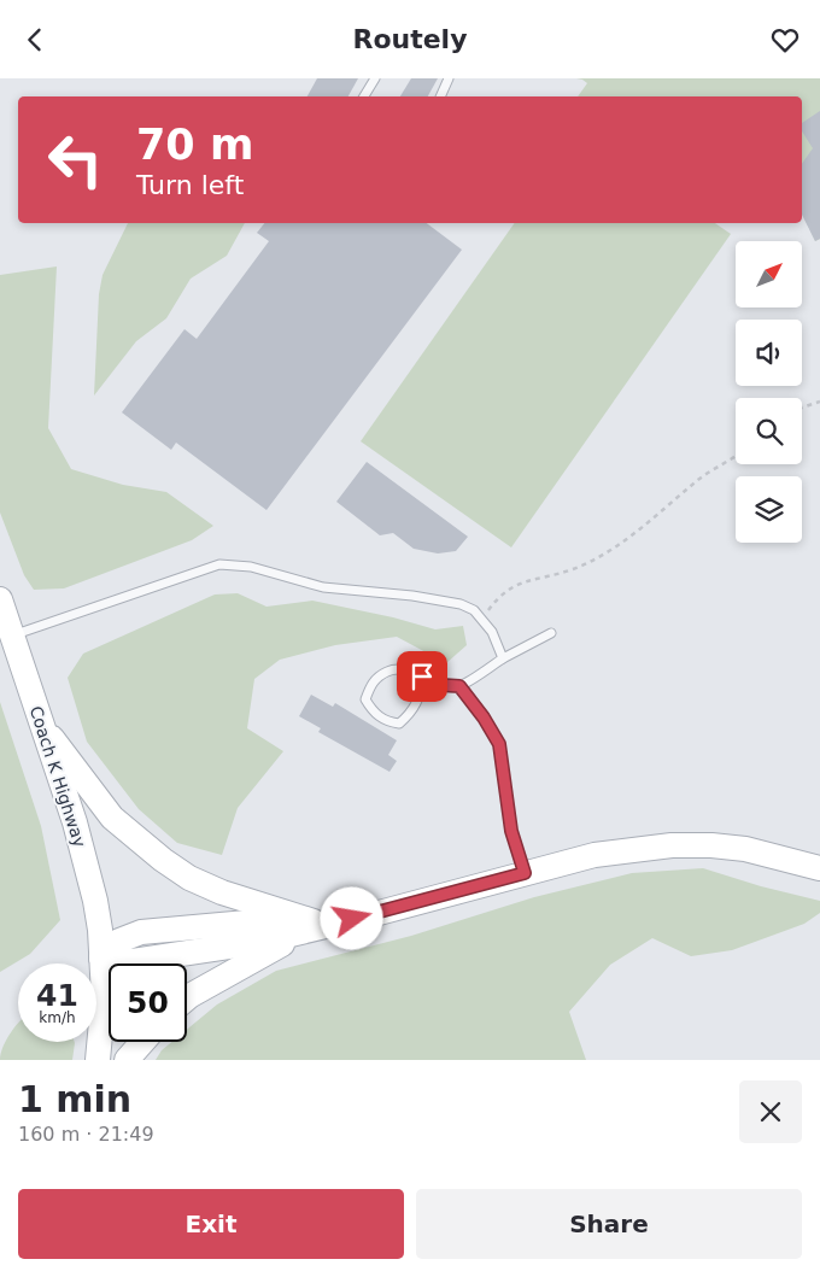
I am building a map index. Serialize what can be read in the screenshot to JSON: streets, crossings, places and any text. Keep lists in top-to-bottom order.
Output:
{
  "streets": {
    "main road": ["Coach K Highway"]
  },
  "north": "top right",
  "page": {
    "header": "Routely",
    "turn": ["70 m", "Turn left"],
    "speed": "41 km/h",
    "limit": "50",
    "heading": ["1 min", "160 m · 21:49"],
    "buttons": ["Exit", "Share"]
  }
}
